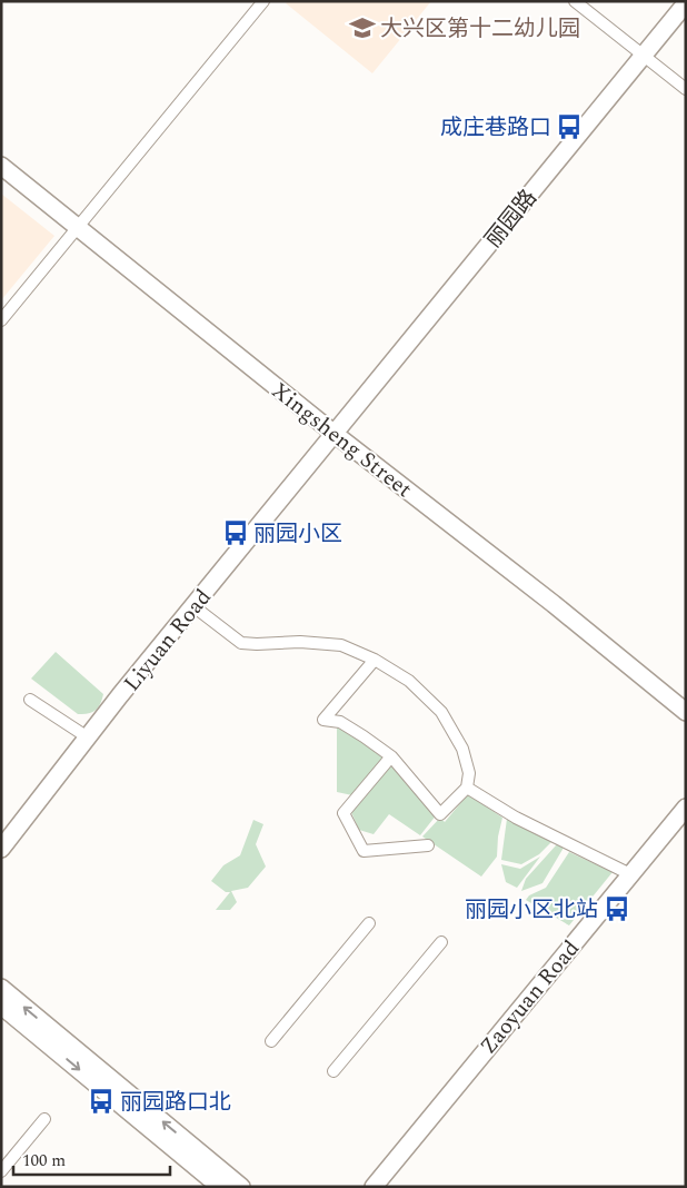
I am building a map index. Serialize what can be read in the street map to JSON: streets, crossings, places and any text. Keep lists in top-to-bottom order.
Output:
{
  "streets": {
    "street": [
      "丽园路",
      "Xingsheng Street",
      "Liyuan Road",
      "Zaoyuan Road"
    ]
  },
  "crossings": [
    ["丽园路", "Xingsheng Street"],
    ["丽园路", "Liyuan Road"],
    ["Xingsheng Street", "Liyuan Road"]
  ],
  "places": {
    "school or university": ["大兴区第十二幼儿园"],
    "bus stop": [
      "成庄巷路口",
      "丽园小区",
      "丽园小区北站",
      "丽园路口北"
    ]
  },
  "scale_bar": "100 m"
}
